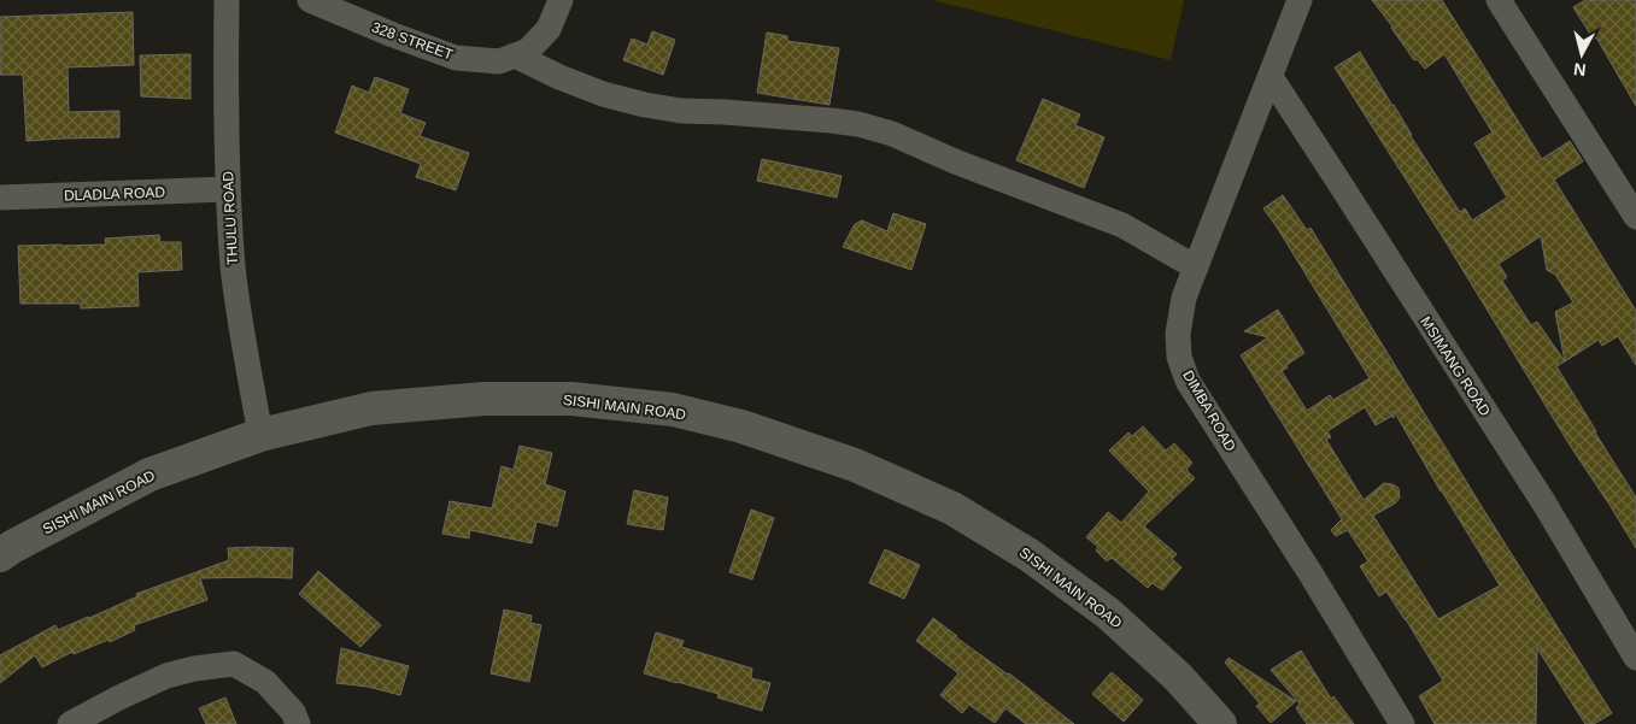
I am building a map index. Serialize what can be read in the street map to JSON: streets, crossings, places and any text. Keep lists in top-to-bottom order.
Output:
{
  "streets": {
    "street": [
      "328 STREET",
      "DLADLA ROAD",
      "THULU ROAD",
      "MSIMANG ROAD",
      "SISHI MAIN ROAD",
      "DIMBA ROAD"
    ]
  },
  "crossings": [
    ["DLADLA ROAD", "THULU ROAD"],
    ["THULU ROAD", "SISHI MAIN ROAD"],
    ["MSIMANG ROAD", "DIMBA ROAD"]
  ],
  "north": "bottom"
}
